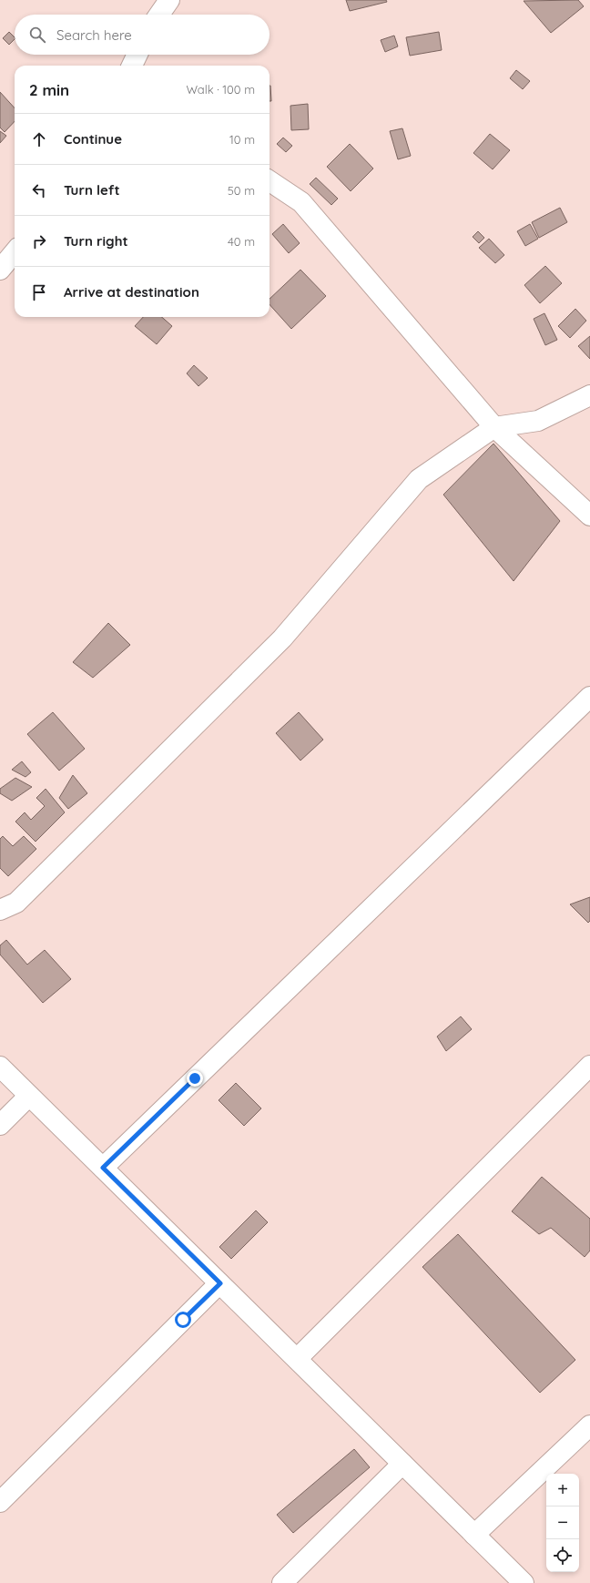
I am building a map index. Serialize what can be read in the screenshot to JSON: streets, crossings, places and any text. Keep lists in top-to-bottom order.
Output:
{
  "page": {
    "search": "Search here",
    "heading": ["2 min", "Walk · 100 m"],
    "list": [
      ["Continue", "10 m"],
      ["Turn left", "50 m"],
      ["Turn right", "40 m"],
      "Arrive at destination"
    ],
    "map_buttons": ["+", "−"]
  }
}
